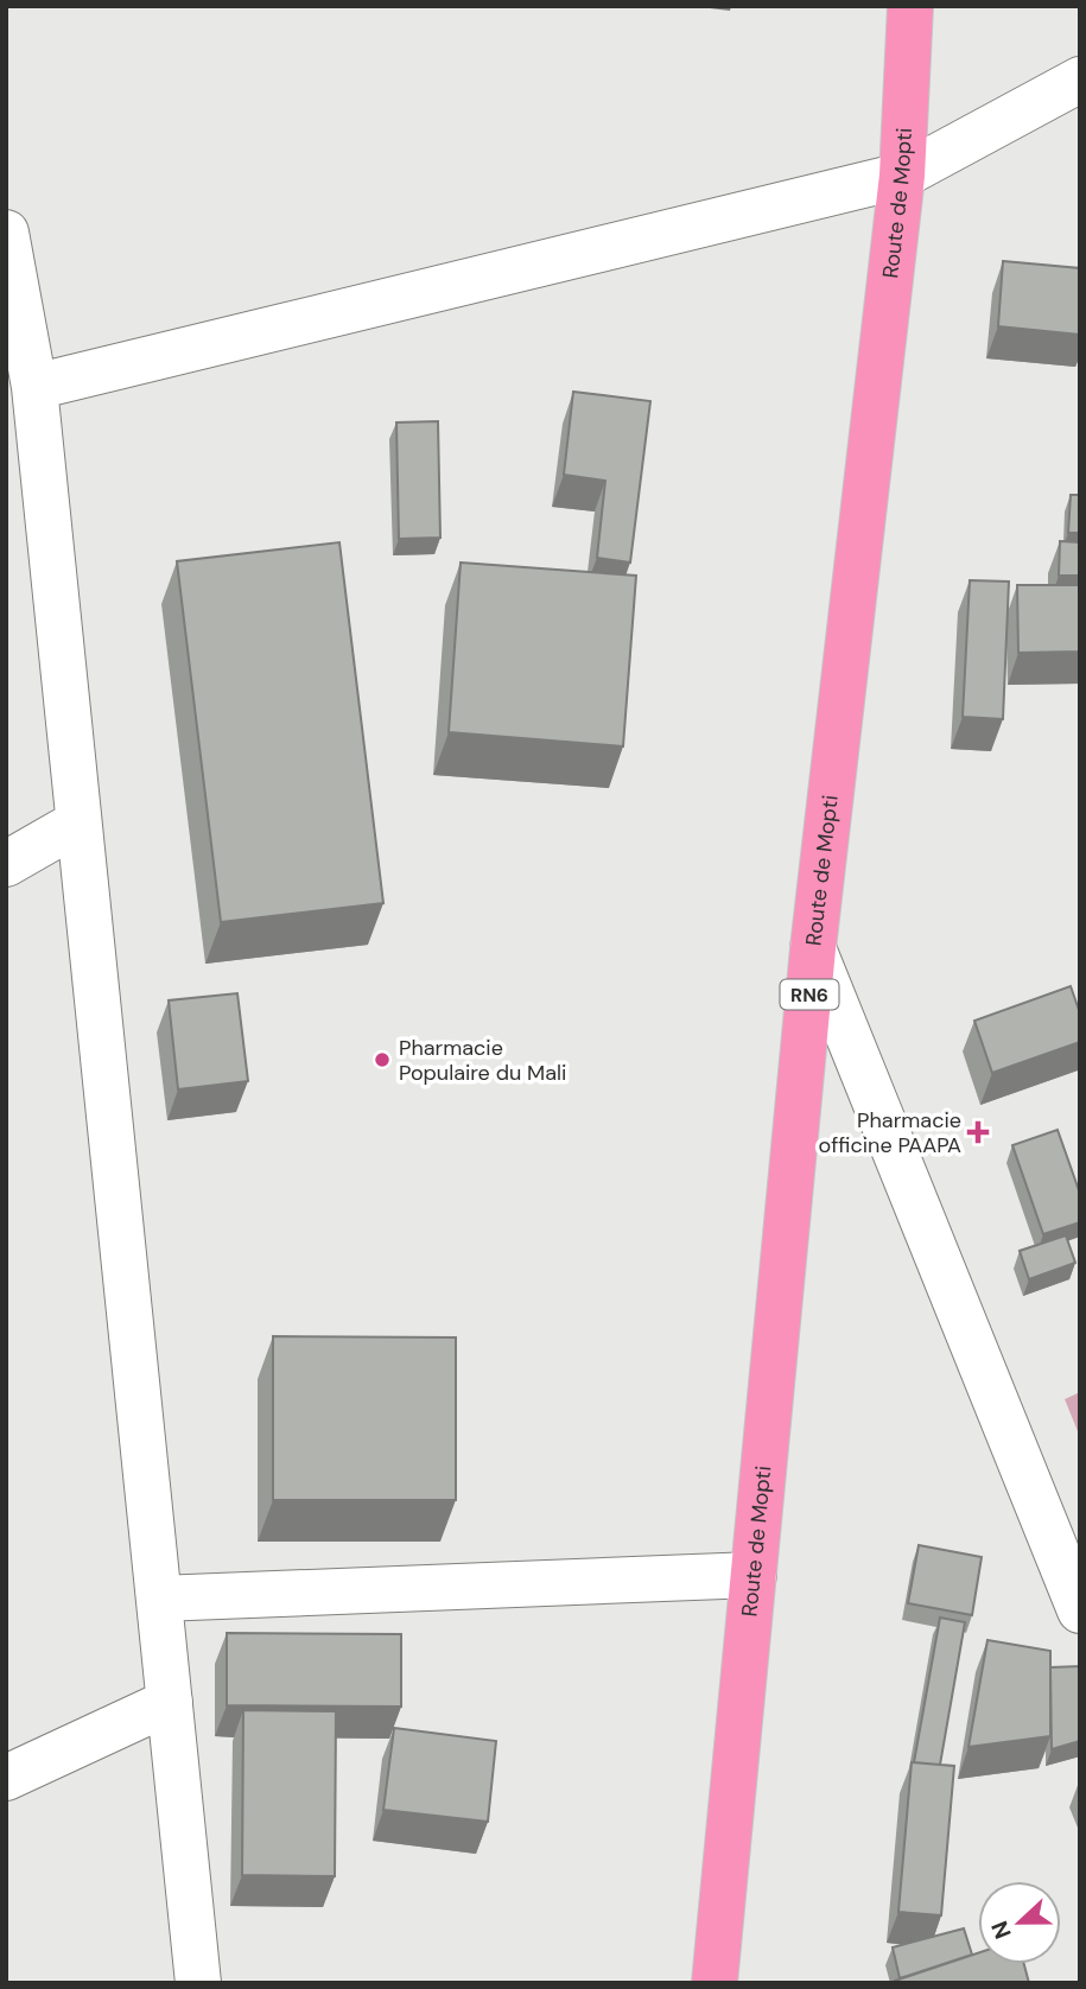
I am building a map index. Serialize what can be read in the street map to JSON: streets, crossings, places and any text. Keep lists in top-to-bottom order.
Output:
{
  "streets": {
    "highway": ["Route de Mopti", "RN6"]
  },
  "places": {
    "other": ["Pharmacie Populaire du Mali"],
    "health": ["Pharmacie officine PAAPA"]
  },
  "north": "left"
}
